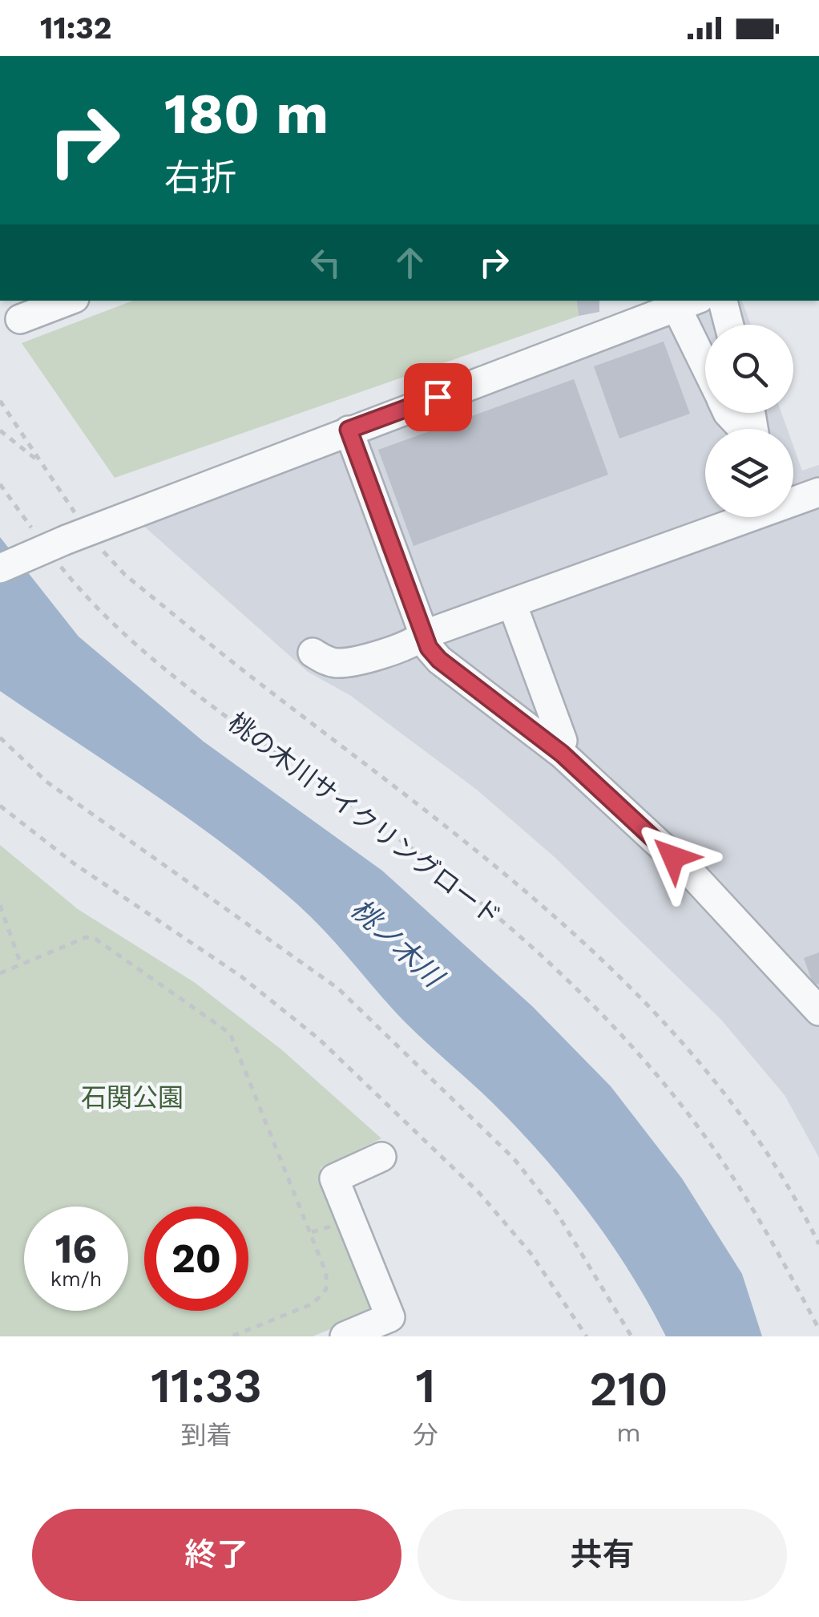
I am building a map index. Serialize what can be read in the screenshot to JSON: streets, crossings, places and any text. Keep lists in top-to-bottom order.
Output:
{
  "streets": {
    "path": ["桃の木川サイクリングロード"]
  },
  "water": ["桃ノ木川"],
  "parks": ["石関公園"],
  "page": {
    "status": "11:32",
    "turn": ["180 m", "右折"],
    "speed": "16 km/h",
    "limit": "20",
    "eta": [
      "11:33",
      "到着",
      "1",
      "分",
      "210",
      "m"
    ],
    "buttons": ["終了", "共有"]
  }
}
